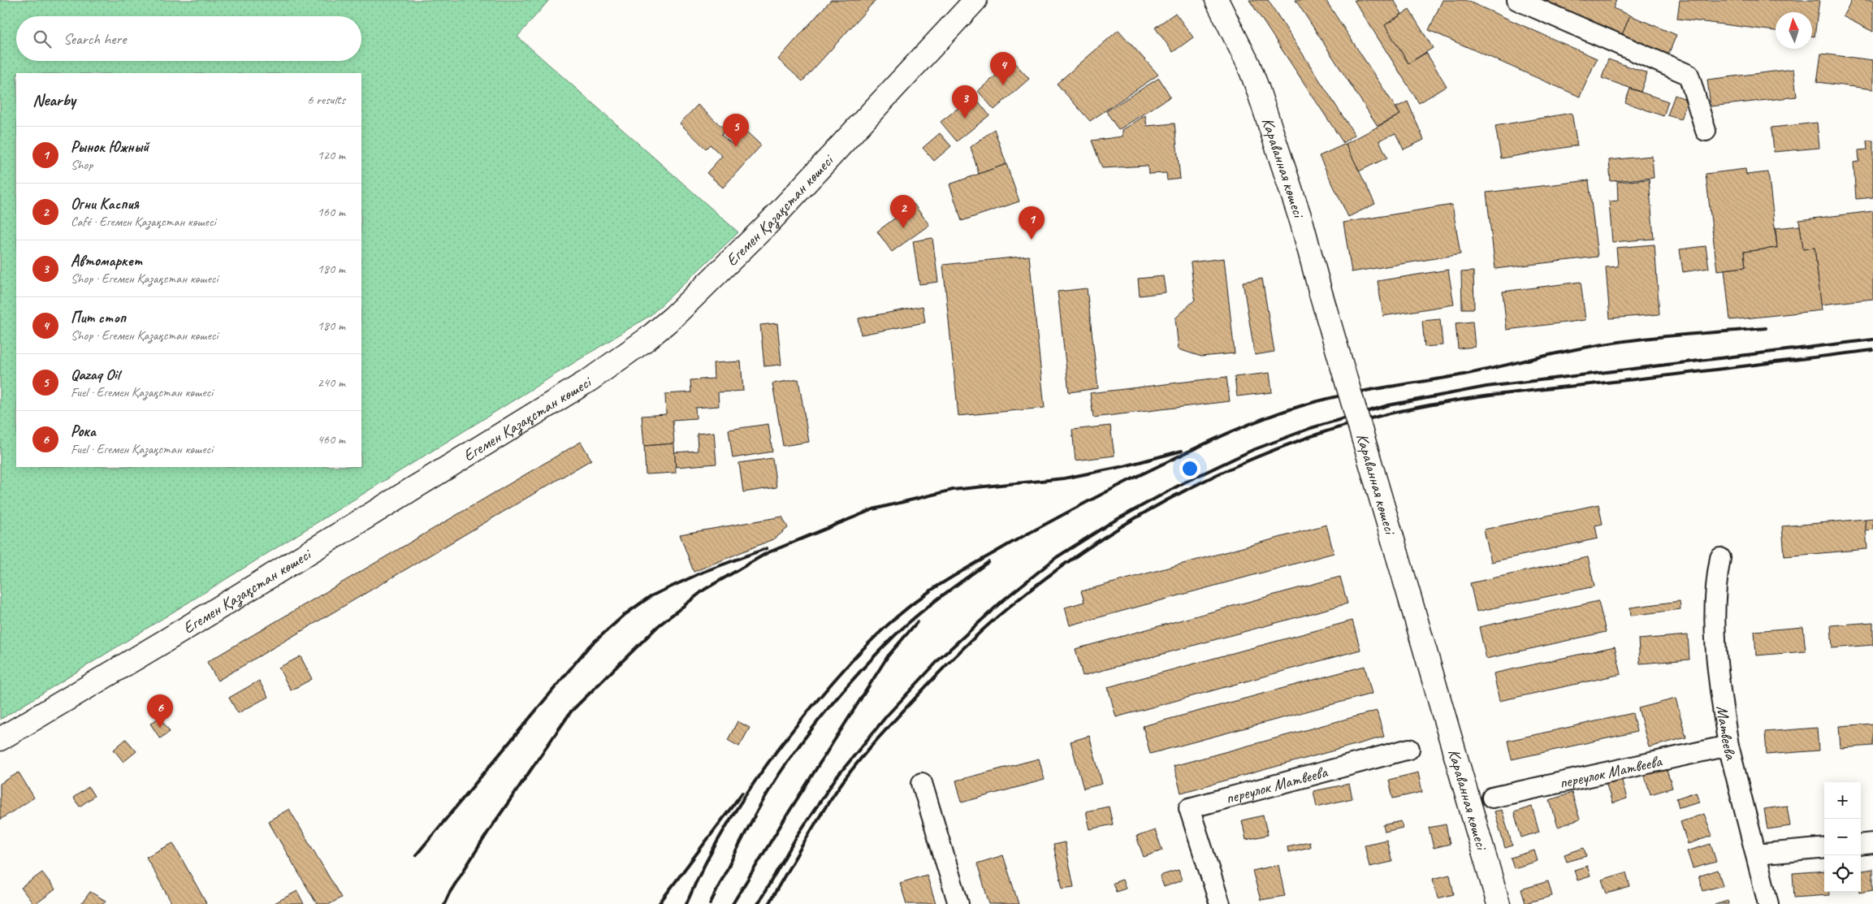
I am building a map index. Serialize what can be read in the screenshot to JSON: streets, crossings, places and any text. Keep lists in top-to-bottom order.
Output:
{
  "streets": {
    "main road": ["Караванная көшесі", "Егемен Қазақстан көшесі"],
    "street": ["Матвеева", "переулок Матвеева"]
  },
  "crossings": [
    ["Матвеева", "переулок Матвеева"]
  ],
  "north": "top",
  "page": {
    "search": "Search here",
    "pins": [
      "4",
      "3",
      "5",
      "2",
      "1",
      "6"
    ],
    "heading": ["Nearby", "6 results"],
    "list": [
      {
        "mark": "1",
        "name": "Рынок Южный",
        "note": "Shop",
        "value": "120 m"
      },
      {
        "mark": "2",
        "name": "Огни Каспия",
        "note": "Café · Егемен Қазақстан көшесі",
        "value": "160 m"
      },
      {
        "mark": "3",
        "name": "Автомаркет",
        "note": "Shop · Егемен Қазақстан көшесі",
        "value": "180 m"
      },
      {
        "mark": "4",
        "name": "Пит стоп",
        "note": "Shop · Егемен Қазақстан көшесі",
        "value": "180 m"
      },
      {
        "mark": "5",
        "name": "Qazaq Oil",
        "note": "Fuel · Егемен Қазақстан көшесі",
        "value": "240 m"
      },
      {
        "mark": "6",
        "name": "Рока",
        "note": "Fuel · Егемен Қазақстан көшесі",
        "value": "460 m"
      }
    ],
    "map_buttons": ["+", "−"]
  }
}
